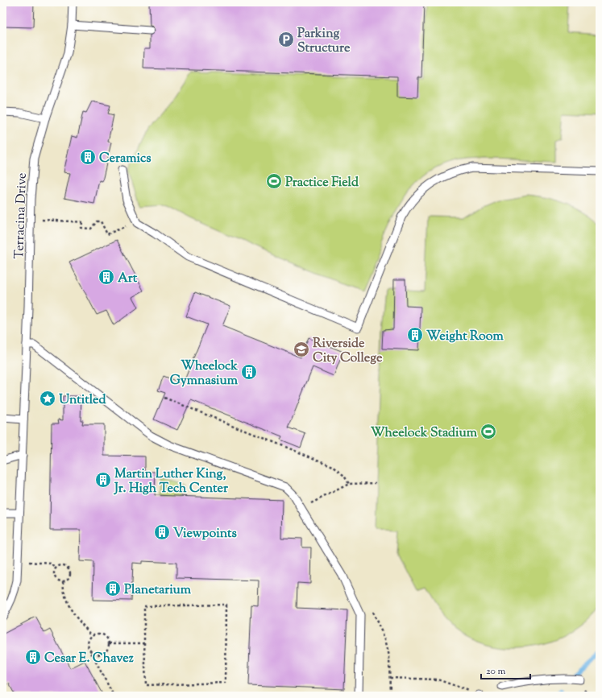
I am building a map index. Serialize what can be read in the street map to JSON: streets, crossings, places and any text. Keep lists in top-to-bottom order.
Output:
{
  "streets": {
    "lane": ["Terracina Drive"]
  },
  "places": {
    "parking": ["Parking Structure"],
    "building": [
      "Ceramics",
      "Art",
      "Weight Room",
      "Wheelock Gymnasium",
      "Martin Luther King, Jr. High Tech Center",
      "Viewpoints",
      "Planetarium",
      "Cesar E. Chavez"
    ],
    "sports": ["Practice Field", "Wheelock Stadium"],
    "school or university": ["Riverside City College"],
    "place": ["Untitled"]
  },
  "scale_bar": "20 m"
}
